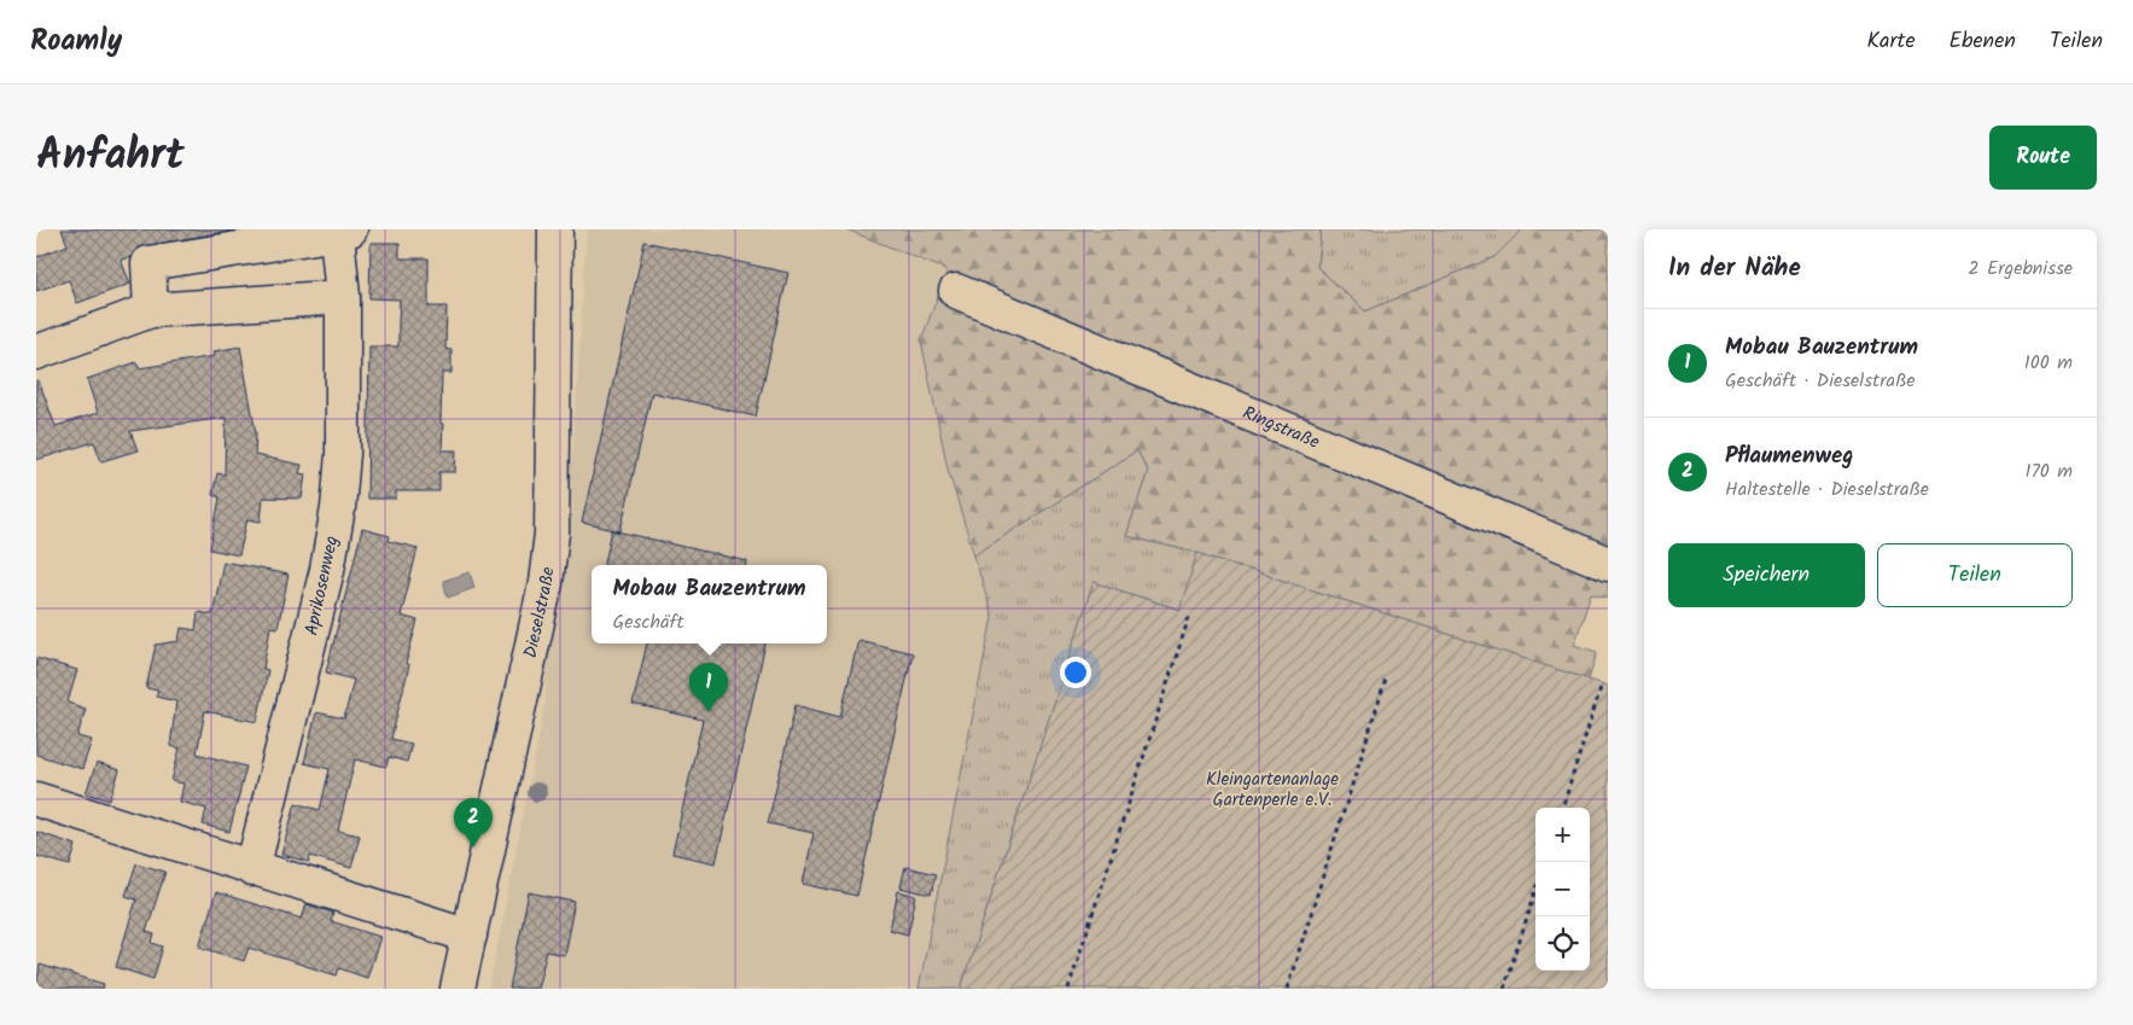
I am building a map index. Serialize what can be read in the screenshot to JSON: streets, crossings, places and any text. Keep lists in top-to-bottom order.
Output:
{
  "streets": {
    "street": ["Ringstraße", "Aprikosenweg", "Dieselstraße"]
  },
  "parks": ["Kleingartenanlage Gartenperle e.V."],
  "page": {
    "header": "Roamly",
    "nav": ["Karte", "Ebenen", "Teilen"],
    "title": "Anfahrt",
    "buttons": [
      "Route",
      ["Speichern", "Teilen"]
    ],
    "heading": ["In der Nähe", "2 Ergebnisse"],
    "list": [
      {
        "mark": "1",
        "name": "Mobau Bauzentrum",
        "note": "Geschäft · Dieselstraße",
        "value": "100 m"
      },
      {
        "mark": "2",
        "name": "Pflaumenweg",
        "note": "Haltestelle · Dieselstraße",
        "value": "170 m"
      }
    ],
    "popup": ["Mobau Bauzentrum", "Geschäft"],
    "pins": ["1", "2"],
    "map_buttons": ["+", "−"]
  }
}
